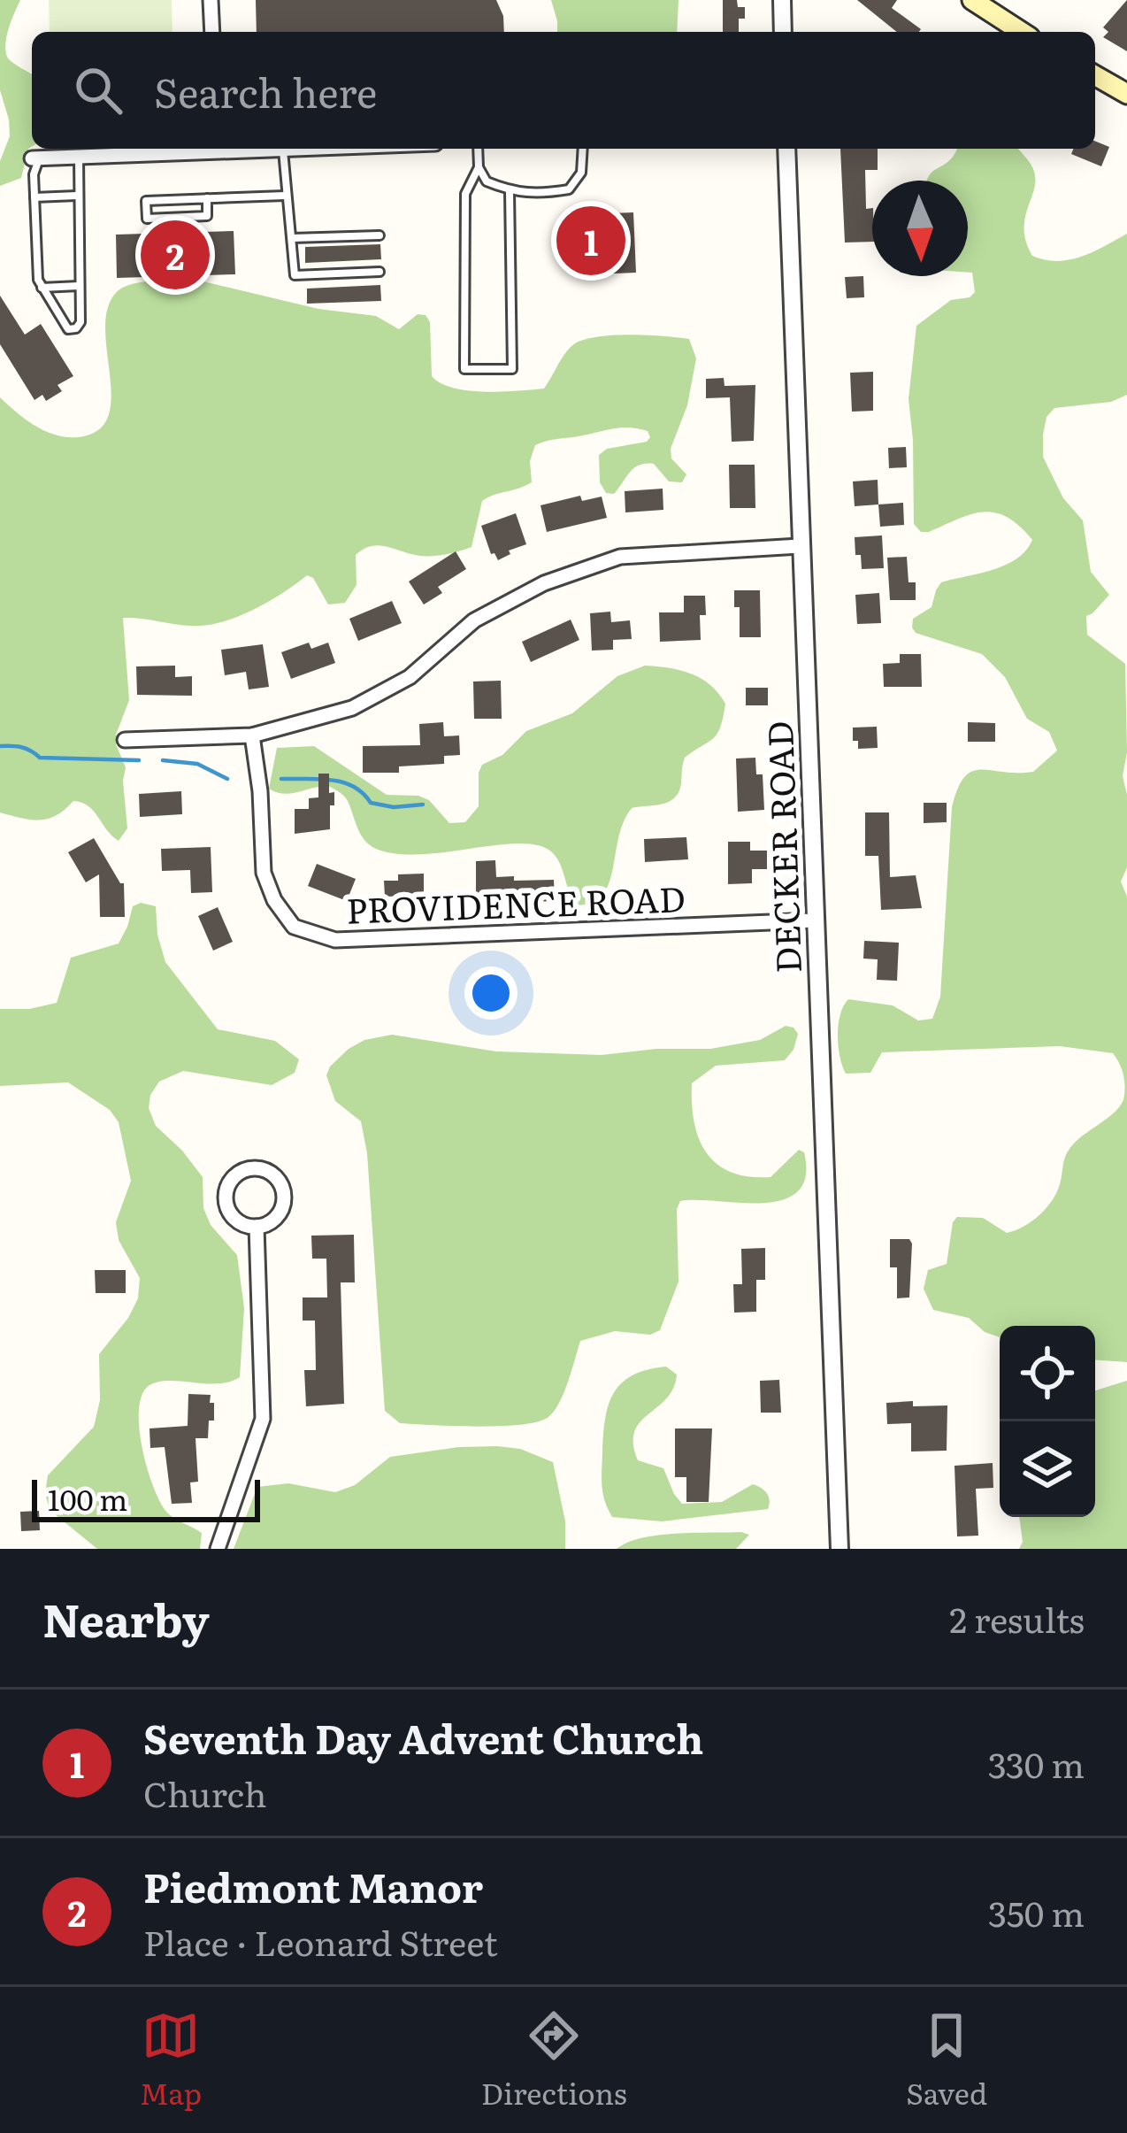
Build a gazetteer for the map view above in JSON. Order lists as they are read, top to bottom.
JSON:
{
  "streets": {
    "street": ["DECKER ROAD", "PROVIDENCE ROAD"]
  },
  "crossings": [
    ["DECKER ROAD", "PROVIDENCE ROAD"]
  ],
  "scale_bar": "100 m",
  "north": "bottom",
  "page": {
    "search": "Search here",
    "pins": ["1", "2"],
    "scale": "100 m",
    "heading": ["Nearby", "2 results"],
    "list": [
      {
        "mark": "1",
        "name": "Seventh Day Advent Church",
        "note": "Church",
        "value": "330 m"
      },
      {
        "mark": "2",
        "name": "Piedmont Manor",
        "note": "Place · Leonard Street",
        "value": "350 m"
      }
    ],
    "nav": ["Map", "Directions", "Saved"]
  }
}
